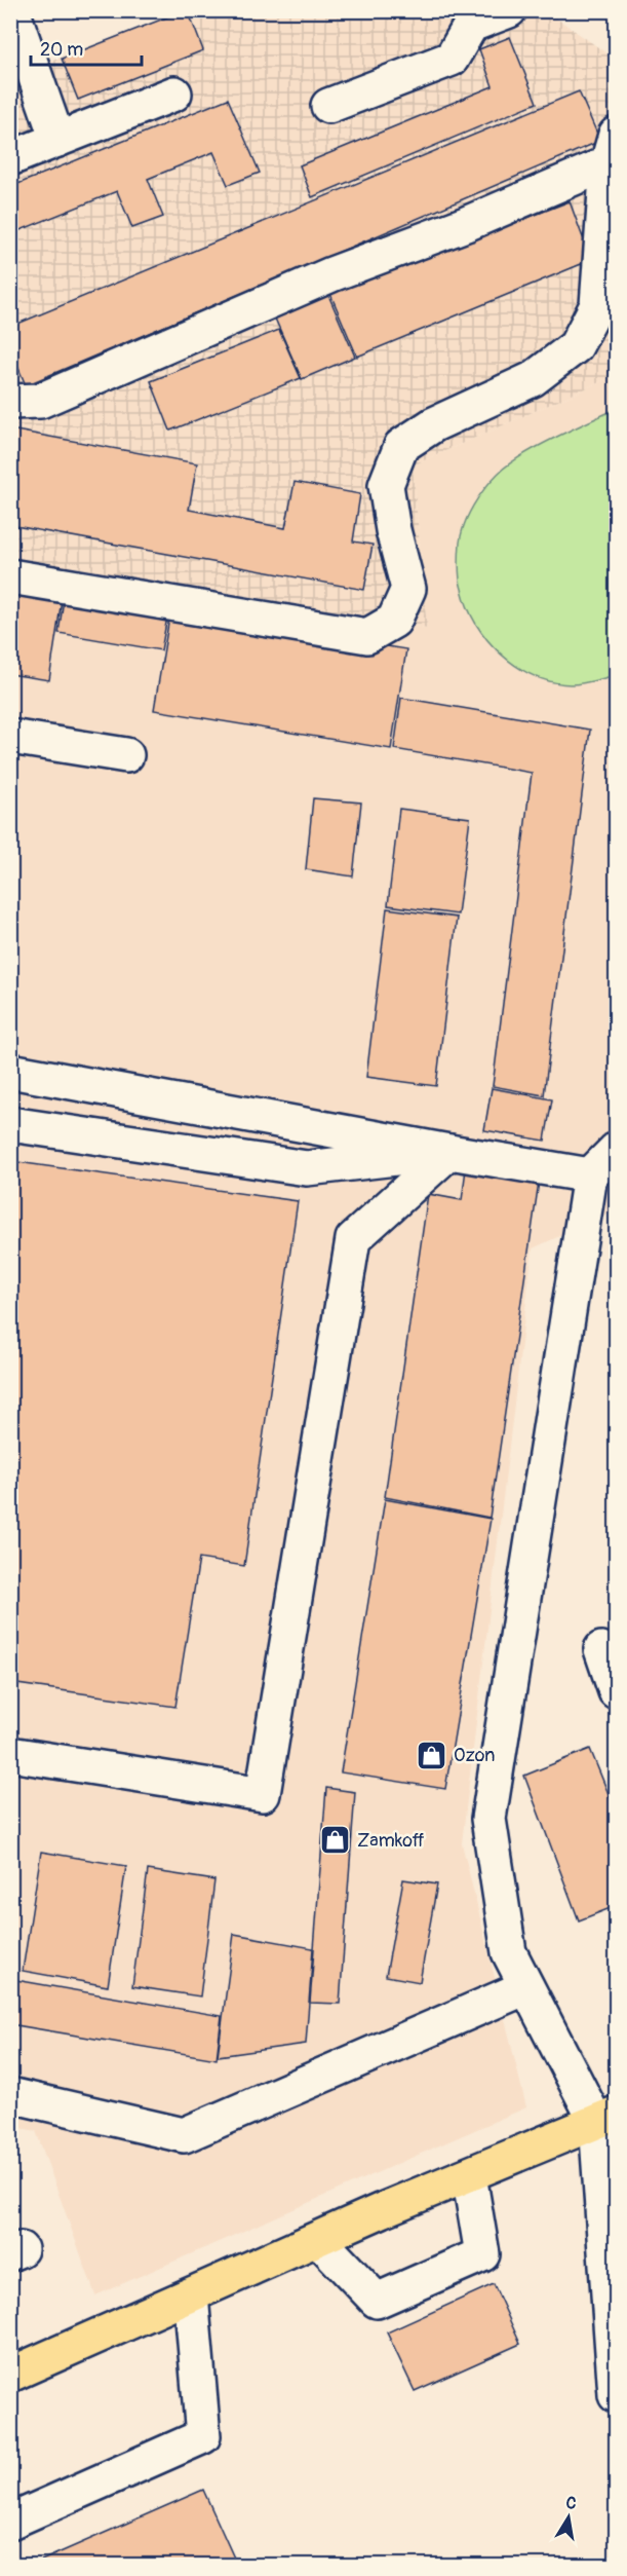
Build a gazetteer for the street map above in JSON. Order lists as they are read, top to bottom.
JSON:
{
  "places": {
    "shop": ["Ozon", "Zamkoff"]
  },
  "scale_bar": "20 m",
  "north": "top"
}
